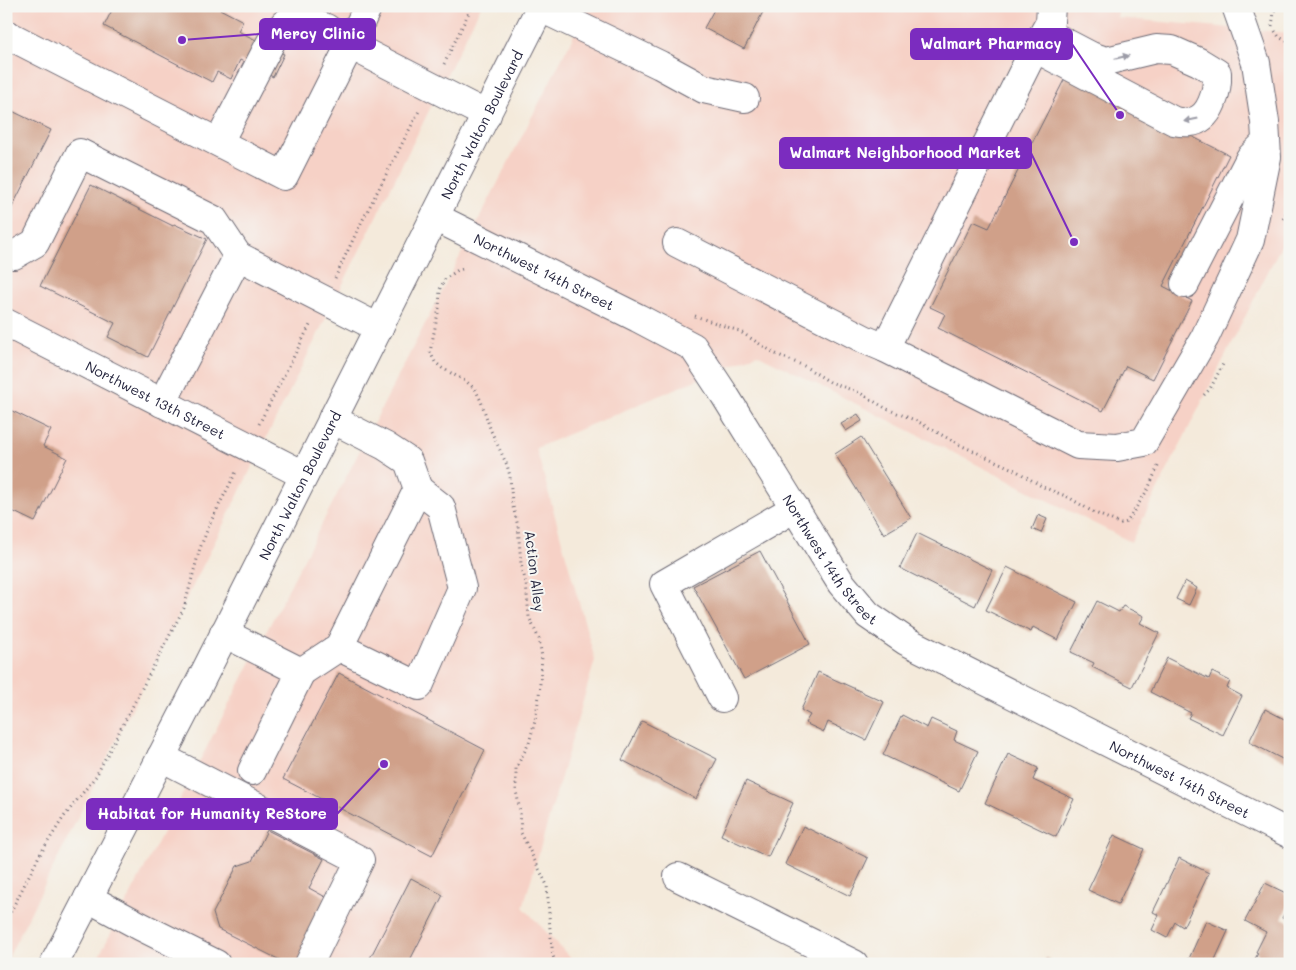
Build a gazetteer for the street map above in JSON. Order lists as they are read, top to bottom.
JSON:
{
  "streets": {
    "street": ["North Walton Boulevard", "Northwest 14th Street", "Northwest 13th Street"],
    "path": ["Action Alley"]
  },
  "crossings": [
    ["North Walton Boulevard", "Northwest 14th Street"],
    ["North Walton Boulevard", "Northwest 13th Street"]
  ],
  "places": [
    "Mercy Clinic",
    "Walmart Pharmacy",
    "Walmart Neighborhood Market",
    "Habitat for Humanity ReStore"
  ]
}
